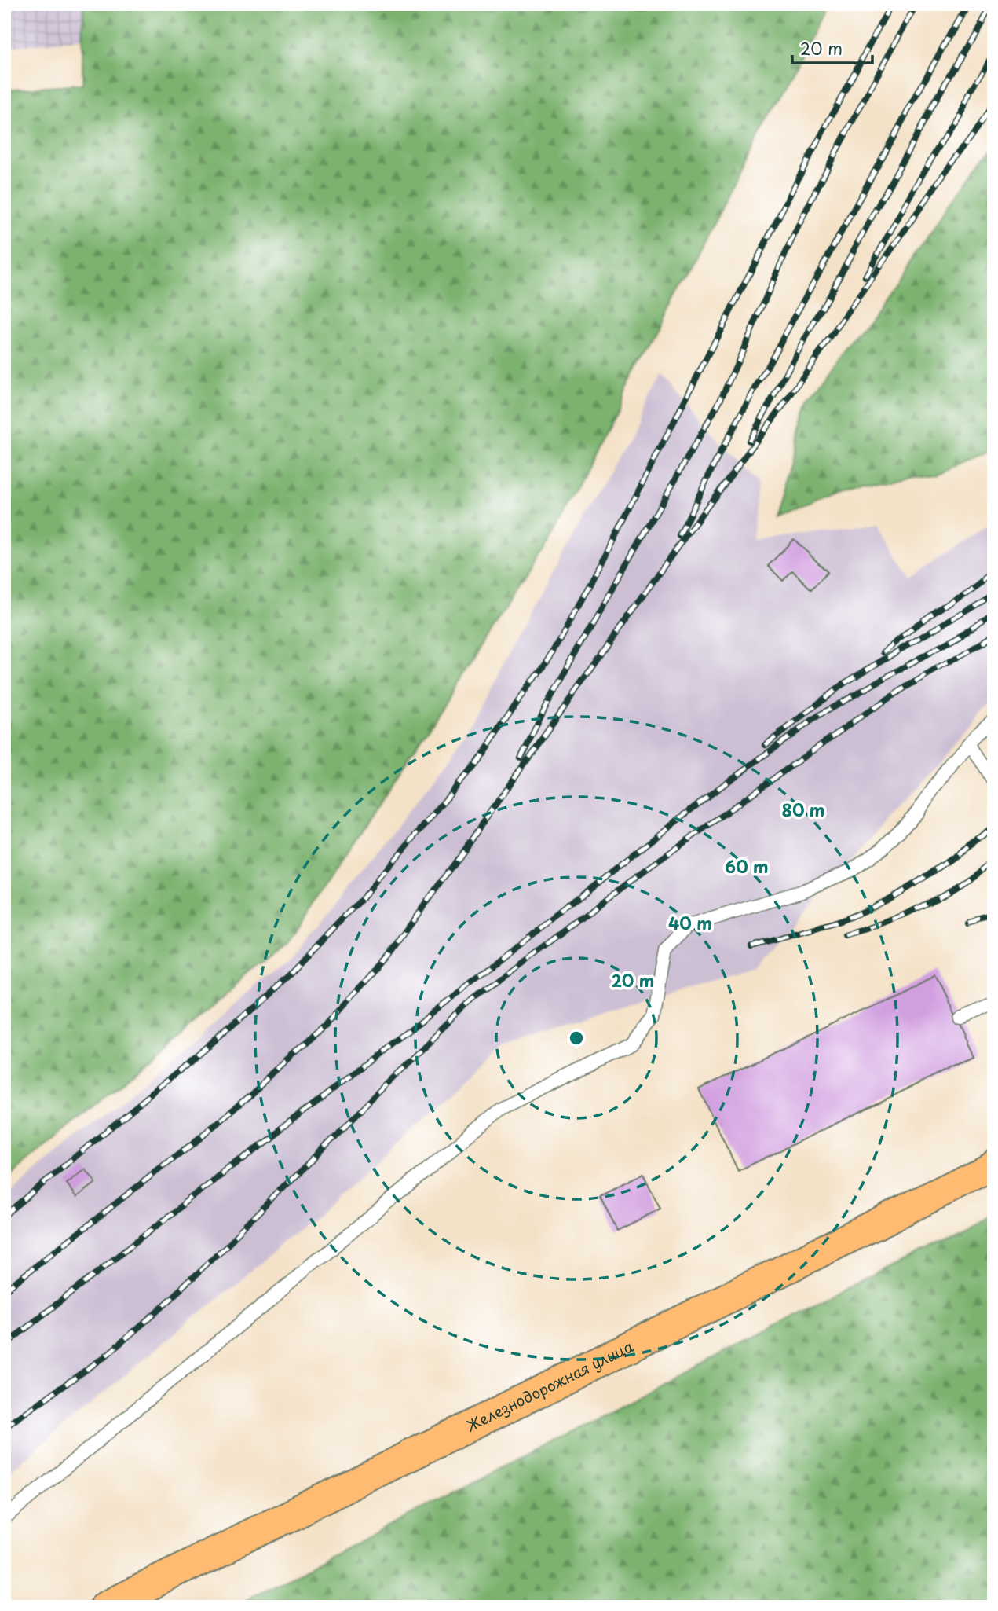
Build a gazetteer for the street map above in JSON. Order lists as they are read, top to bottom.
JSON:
{
  "streets": {
    "main road": ["Железнодорожная улица"]
  },
  "scale_bar": "20 m",
  "rings": [
    "80 m",
    "60 m",
    "40 m",
    "20 m"
  ]
}
